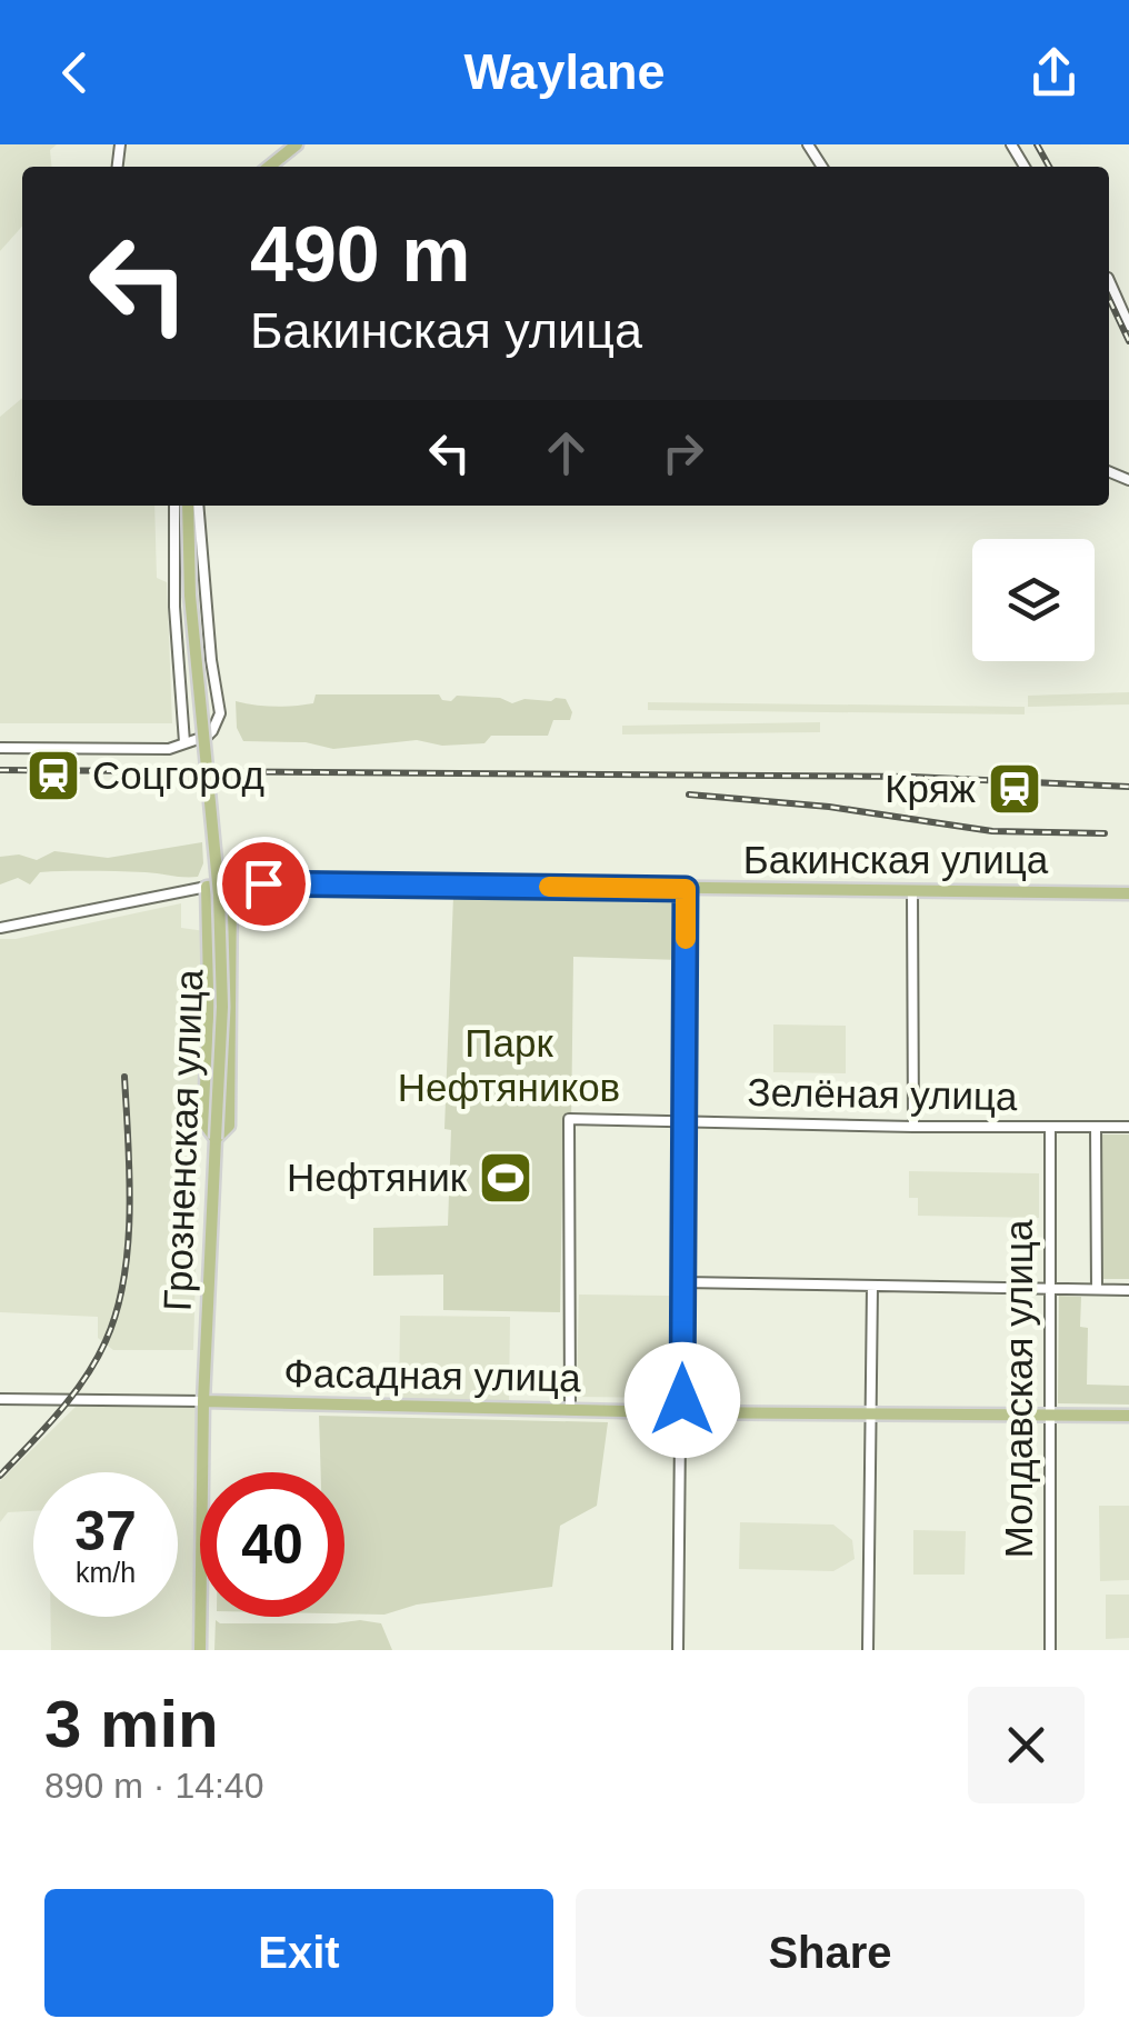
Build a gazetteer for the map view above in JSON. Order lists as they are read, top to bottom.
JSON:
{
  "streets": {
    "main road": ["Бакинская улица", "Грозненская улица", "Фасадная улица"],
    "street": ["Зелёная улица", "Молдавская улица"]
  },
  "crossings": [
    ["Зелёная улица", "Фасадная улица"],
    ["Зелёная улица", "Молдавская улица"],
    ["Грозненская улица", "Фасадная улица"],
    ["Фасадная улица", "Молдавская улица"]
  ],
  "parks": ["Парк Нефтяников"],
  "places": {
    "station": ["Соцгород", "Кряж"],
    "sports": ["Нефтяник"]
  },
  "page": {
    "header": "Waylane",
    "turn": ["490 m", "Бакинская улица"],
    "speed": "37 km/h",
    "limit": "40",
    "heading": ["3 min", "890 m · 14:40"],
    "buttons": ["Exit", "Share"]
  }
}
